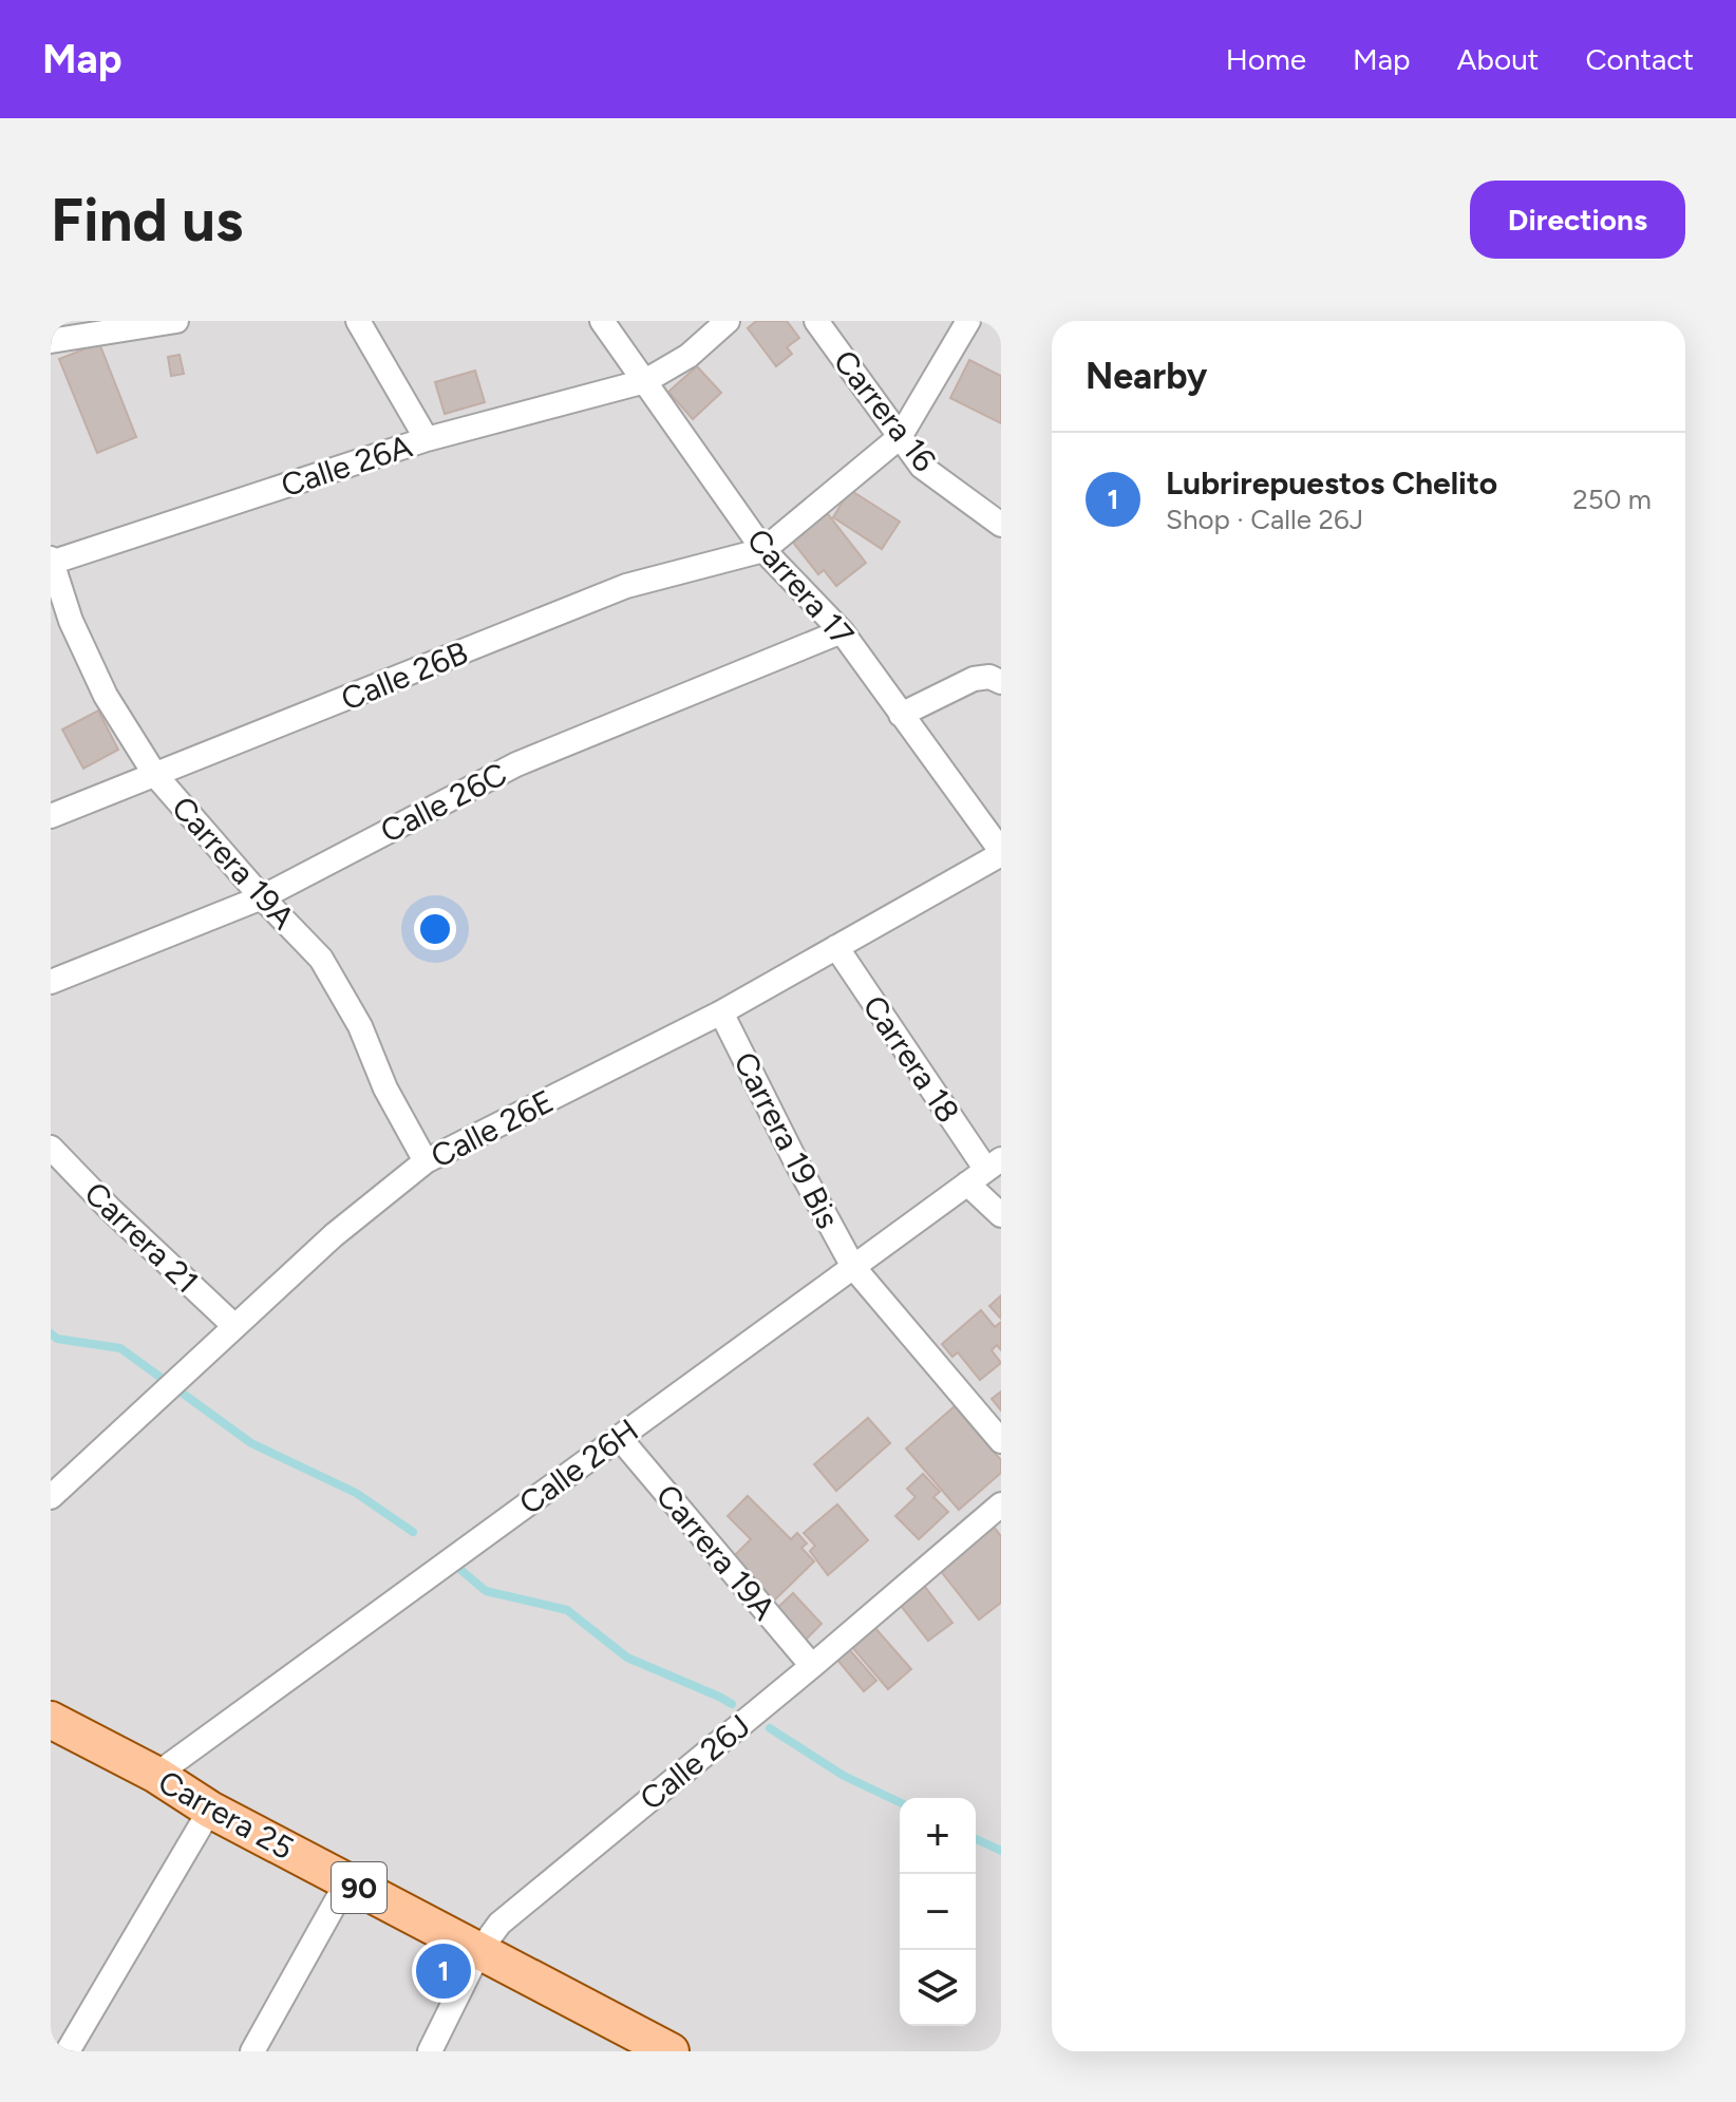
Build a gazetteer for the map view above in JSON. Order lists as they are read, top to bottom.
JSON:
{
  "streets": {
    "main road": ["Carrera 25", "90"],
    "street": [
      "Carrera 16",
      "Calle 26A",
      "Carrera 17",
      "Calle 26B",
      "Calle 26C",
      "Carrera 19A",
      "Carrera 18",
      "Calle 26E",
      "Carrera 19 Bis",
      "Carrera 21",
      "Calle 26H",
      "Calle 26J"
    ]
  },
  "crossings": [
    ["Calle 26A", "Carrera 17"],
    ["Calle 26A", "Carrera 19A"],
    ["Carrera 17", "Calle 26B"],
    ["Carrera 17", "Calle 26C"],
    ["Carrera 17", "Calle 26E"],
    ["Calle 26B", "Carrera 19A"],
    ["Calle 26C", "Carrera 19A"],
    ["Carrera 19A", "Calle 26E"],
    ["Carrera 19A", "Calle 26H"],
    ["Carrera 19A", "Calle 26J"],
    ["Carrera 18", "Calle 26E"],
    ["Carrera 18", "Calle 26H"],
    ["Calle 26E", "Carrera 19 Bis"],
    ["Calle 26E", "Carrera 21"],
    ["Carrera 19 Bis", "Calle 26H"],
    ["Calle 26H", "Carrera 25"],
    ["Calle 26J", "Carrera 25"]
  ],
  "page": {
    "header": "Map",
    "nav": [
      "Home",
      "Map",
      "About",
      "Contact"
    ],
    "buttons": "Directions",
    "title": "Find us",
    "heading": "Nearby",
    "list": [
      {
        "mark": "1",
        "name": "Lubrirepuestos Chelito",
        "note": "Shop · Calle 26J",
        "value": "250 m"
      }
    ],
    "map_buttons": ["+", "−"],
    "pins": "1"
  }
}
